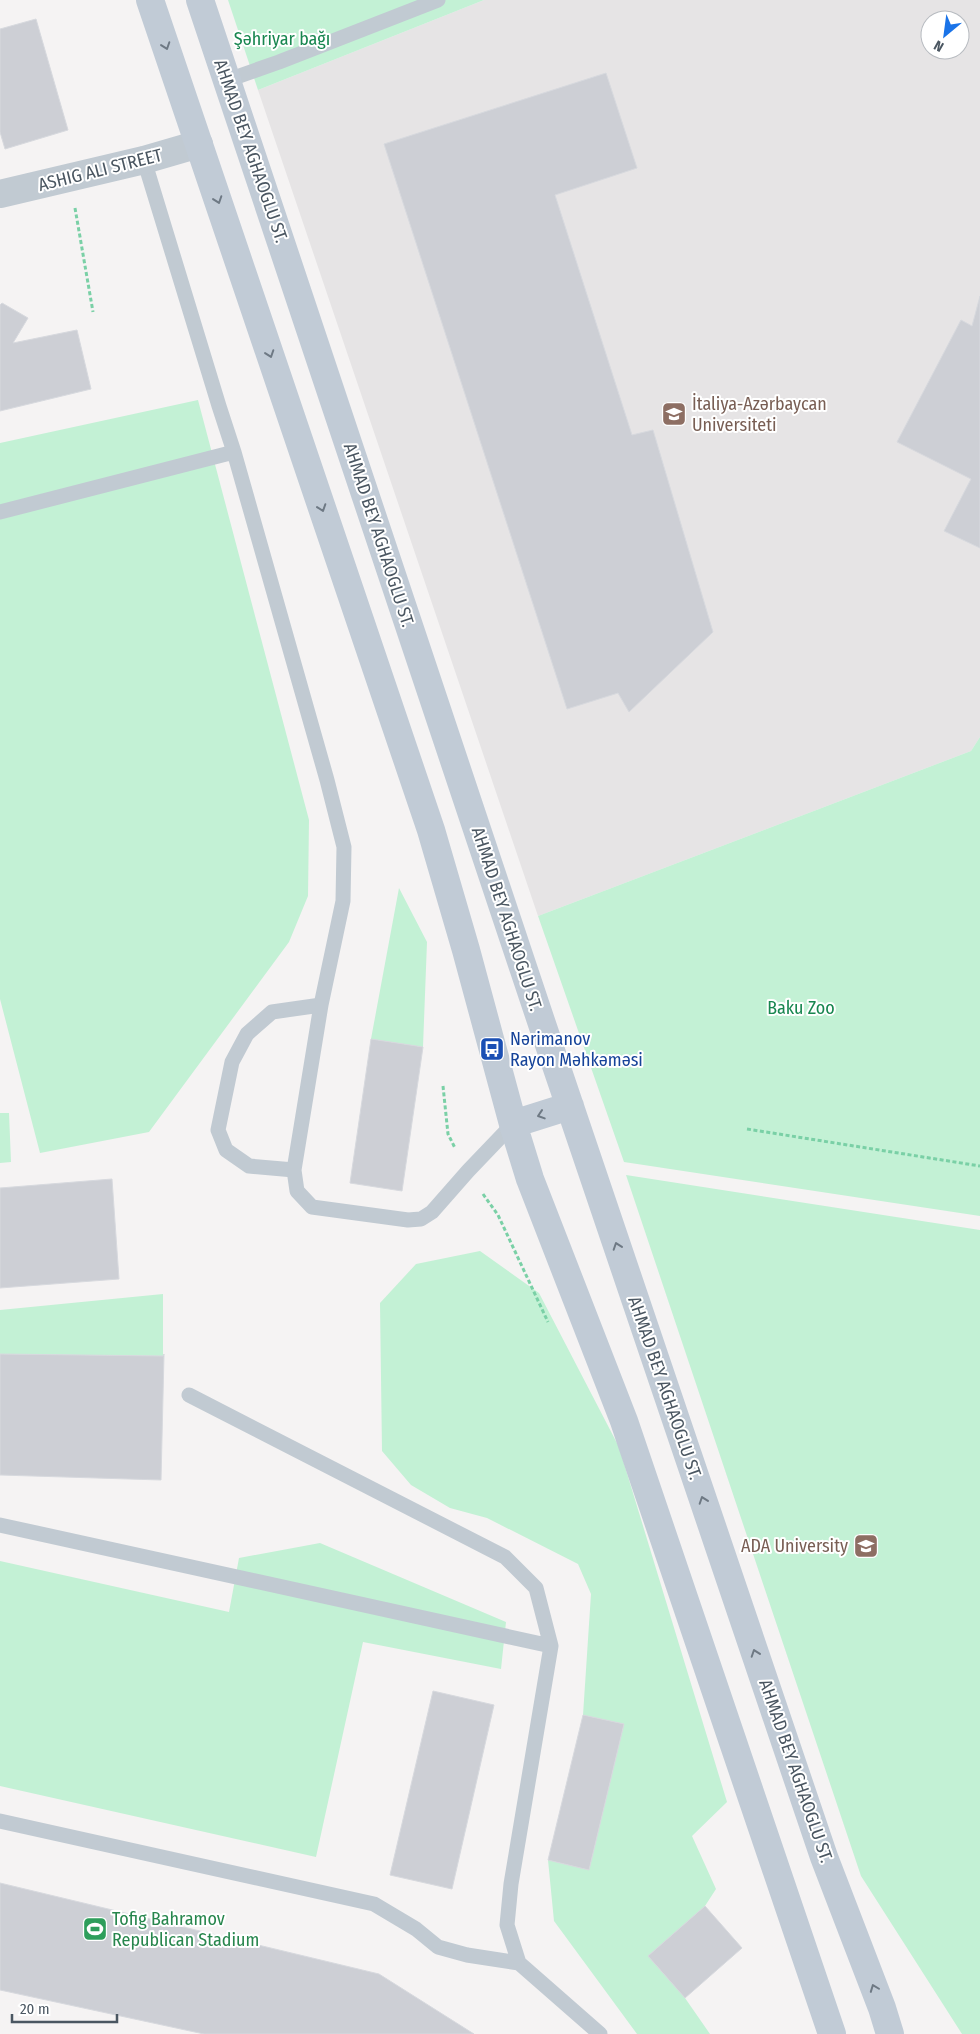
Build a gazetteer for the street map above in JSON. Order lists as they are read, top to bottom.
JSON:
{
  "streets": {
    "street": ["AHMAD BEY AGHAOGLU ST.", "ASHIG ALI STREET"]
  },
  "parks": ["Şəhriyar bağı", "Baku Zoo"],
  "places": {
    "school or university": ["İtaliya-Azərbaycan Universiteti", "ADA University"],
    "bus stop": ["Nərimanov Rayon Məhkəməsi"],
    "sports": ["Tofig Bahramov Republican Stadium"]
  },
  "scale_bar": "20 m",
  "north": "bottom left"
}
